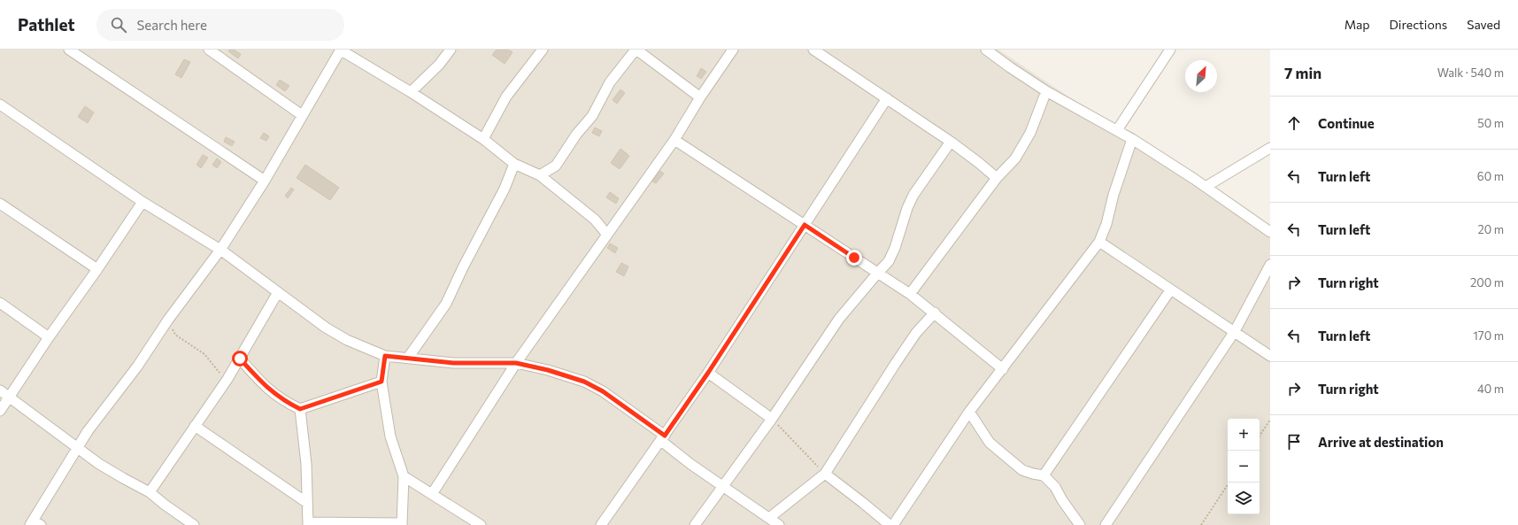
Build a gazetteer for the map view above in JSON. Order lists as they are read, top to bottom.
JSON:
{
  "north": "top right",
  "page": {
    "header": "Pathlet",
    "search": "Search here",
    "nav": ["Map", "Directions", "Saved"],
    "heading": ["7 min", "Walk · 540 m"],
    "list": [
      ["Continue", "50 m"],
      ["Turn left", "60 m"],
      ["Turn left", "20 m"],
      ["Turn right", "200 m"],
      ["Turn left", "170 m"],
      ["Turn right", "40 m"],
      "Arrive at destination"
    ],
    "map_buttons": ["+", "−"]
  }
}
